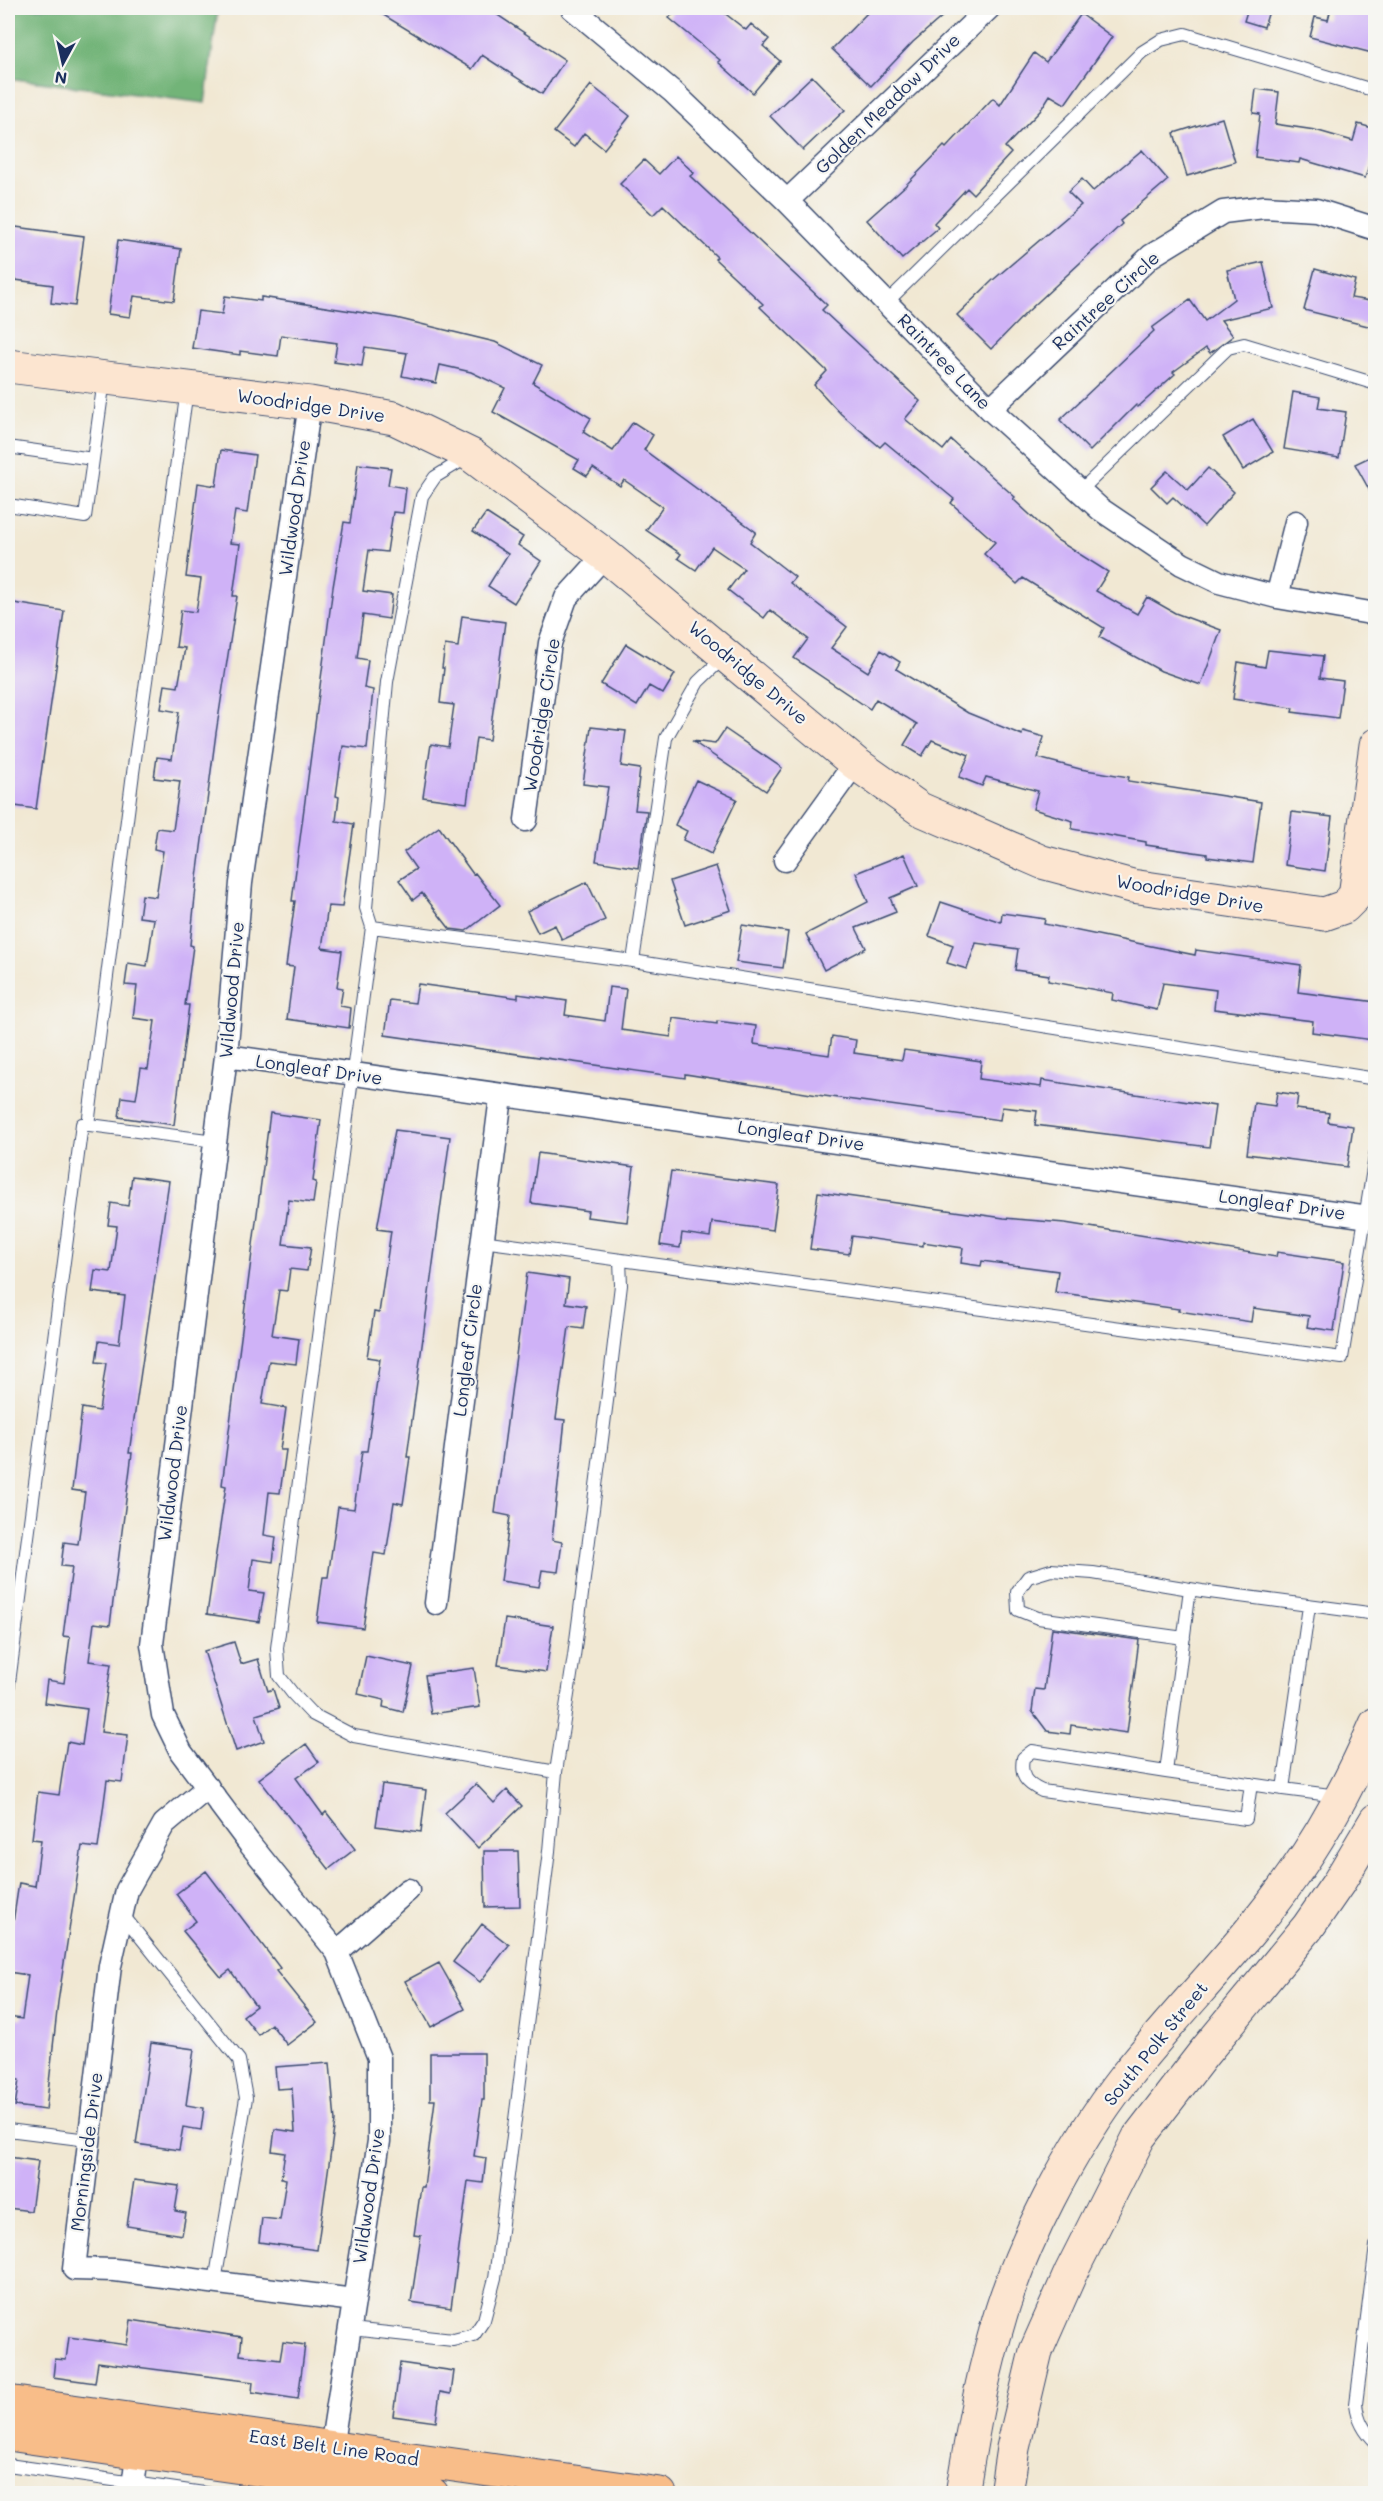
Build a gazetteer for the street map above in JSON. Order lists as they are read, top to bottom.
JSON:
{
  "streets": {
    "main road": ["East Belt Line Road"],
    "street": [
      "Golden Meadow Drive",
      "Raintree Circle",
      "Raintree Lane",
      "Woodridge Drive",
      "Wildwood Drive",
      "Woodridge Circle",
      "Longleaf Drive",
      "Longleaf Circle",
      "South Polk Street",
      "Morningside Drive"
    ]
  },
  "crossings": [
    ["Golden Meadow Drive", "Raintree Lane"],
    ["Raintree Circle", "Raintree Lane"],
    ["Woodridge Drive", "Wildwood Drive"],
    ["Woodridge Drive", "Woodridge Circle"],
    ["Wildwood Drive", "Longleaf Drive"],
    ["Wildwood Drive", "Morningside Drive"],
    ["Wildwood Drive", "East Belt Line Road"],
    ["Longleaf Drive", "Longleaf Circle"]
  ],
  "north": "bottom"
}
